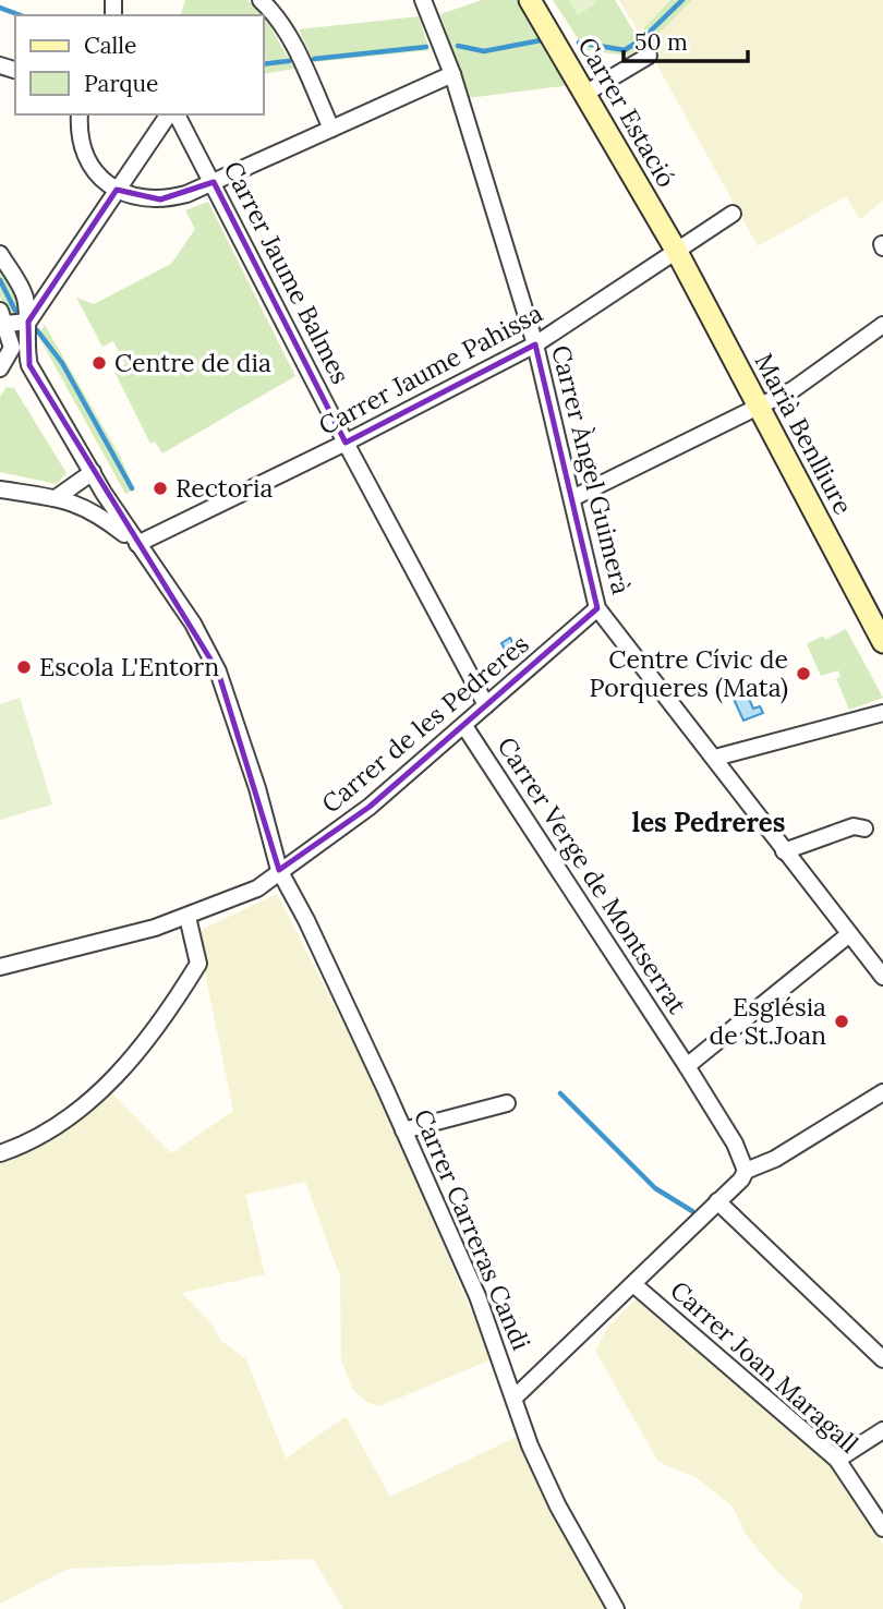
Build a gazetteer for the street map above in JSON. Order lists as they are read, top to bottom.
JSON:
{
  "streets": {
    "street": [
      "Carrer Estació",
      "Carrer Jaume Balmes",
      "Carrer Jaume Pahissa",
      "Marià Benlliure",
      "Carrer Àngel Guimerà",
      "Carrer de les Pedreres",
      "Carrer Verge de Montserrat",
      "Carrer Carreras Candi",
      "Carrer Joan Maragall"
    ]
  },
  "crossings": [
    ["Carrer Estació", "Carrer Jaume Pahissa"],
    ["Carrer Estació", "Marià Benlliure"],
    ["Carrer Jaume Balmes", "Carrer Jaume Pahissa"],
    ["Carrer Jaume Balmes", "Carrer de les Pedreres"],
    ["Carrer Jaume Pahissa", "Marià Benlliure"],
    ["Carrer Jaume Pahissa", "Carrer Àngel Guimerà"],
    ["Carrer Jaume Pahissa", "Carrer Carreras Candi"],
    ["Carrer Àngel Guimerà", "Carrer de les Pedreres"],
    ["Carrer de les Pedreres", "Carrer Verge de Montserrat"],
    ["Carrer de les Pedreres", "Carrer Carreras Candi"]
  ],
  "districts": ["les Pedreres"],
  "places": [
    "Centre de dia",
    "Rectoria",
    "Escola L'Entorn",
    "Centre Cívic de Porqueres (Mata)",
    "Església de St.Joan"
  ],
  "legend": ["Calle", "Parque"],
  "scale_bar": "50 m"
}
